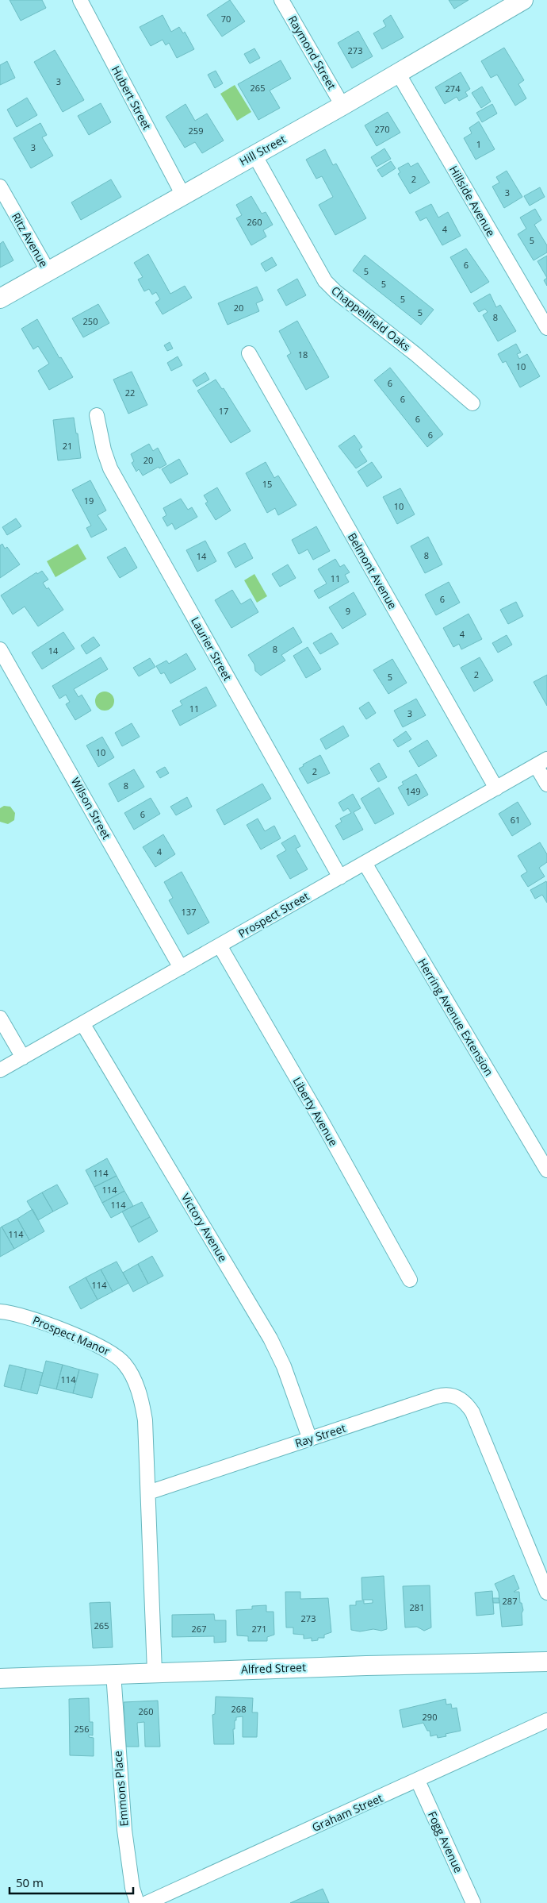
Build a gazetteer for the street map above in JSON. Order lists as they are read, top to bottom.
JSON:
{
  "streets": {
    "street": [
      "Raymond Street",
      "Hubert Street",
      "Hill Street",
      "Hillside Avenue",
      "Ritz Avenue",
      "Chappellfield Oaks",
      "Belmont Avenue",
      "Laurier Street",
      "Wilson Street",
      "Prospect Street",
      "Herring Avenue Extension",
      "Liberty Avenue",
      "Victory Avenue",
      "Prospect Manor",
      "Ray Street",
      "Alfred Street",
      "Emmons Place",
      "Graham Street",
      "Fogg Avenue"
    ]
  },
  "crossings": [
    ["Raymond Street", "Hill Street"],
    ["Hubert Street", "Hill Street"],
    ["Hill Street", "Hillside Avenue"],
    ["Hill Street", "Ritz Avenue"],
    ["Hill Street", "Chappellfield Oaks"],
    ["Belmont Avenue", "Prospect Street"],
    ["Laurier Street", "Prospect Street"],
    ["Wilson Street", "Prospect Street"],
    ["Prospect Street", "Herring Avenue Extension"],
    ["Prospect Street", "Liberty Avenue"],
    ["Prospect Street", "Victory Avenue"],
    ["Victory Avenue", "Ray Street"],
    ["Prospect Manor", "Ray Street"],
    ["Alfred Street", "Emmons Place"],
    ["Graham Street", "Fogg Avenue"]
  ],
  "house_numbers": [
    "70",
    "273",
    "3",
    "265",
    "274",
    "270",
    "259",
    "1",
    "3",
    "2",
    "3",
    "260",
    "4",
    "5",
    "6",
    "5",
    "5",
    "5",
    "20",
    "5",
    "8",
    "250",
    "18",
    "10",
    "6",
    "22",
    "6",
    "17",
    "6",
    "6",
    "21",
    "20",
    "15",
    "19",
    "10",
    "8",
    "14",
    "11",
    "6",
    "9",
    "4",
    "8",
    "14",
    "2",
    "5",
    "11",
    "3",
    "10",
    "2",
    "8",
    "149",
    "6",
    "61",
    "4",
    "137",
    "114",
    "114",
    "114",
    "114",
    "114",
    "114",
    "287",
    "281",
    "273",
    "265",
    "267",
    "271",
    "268",
    "260",
    "290",
    "256"
  ],
  "scale_bar": "50 m"
}
